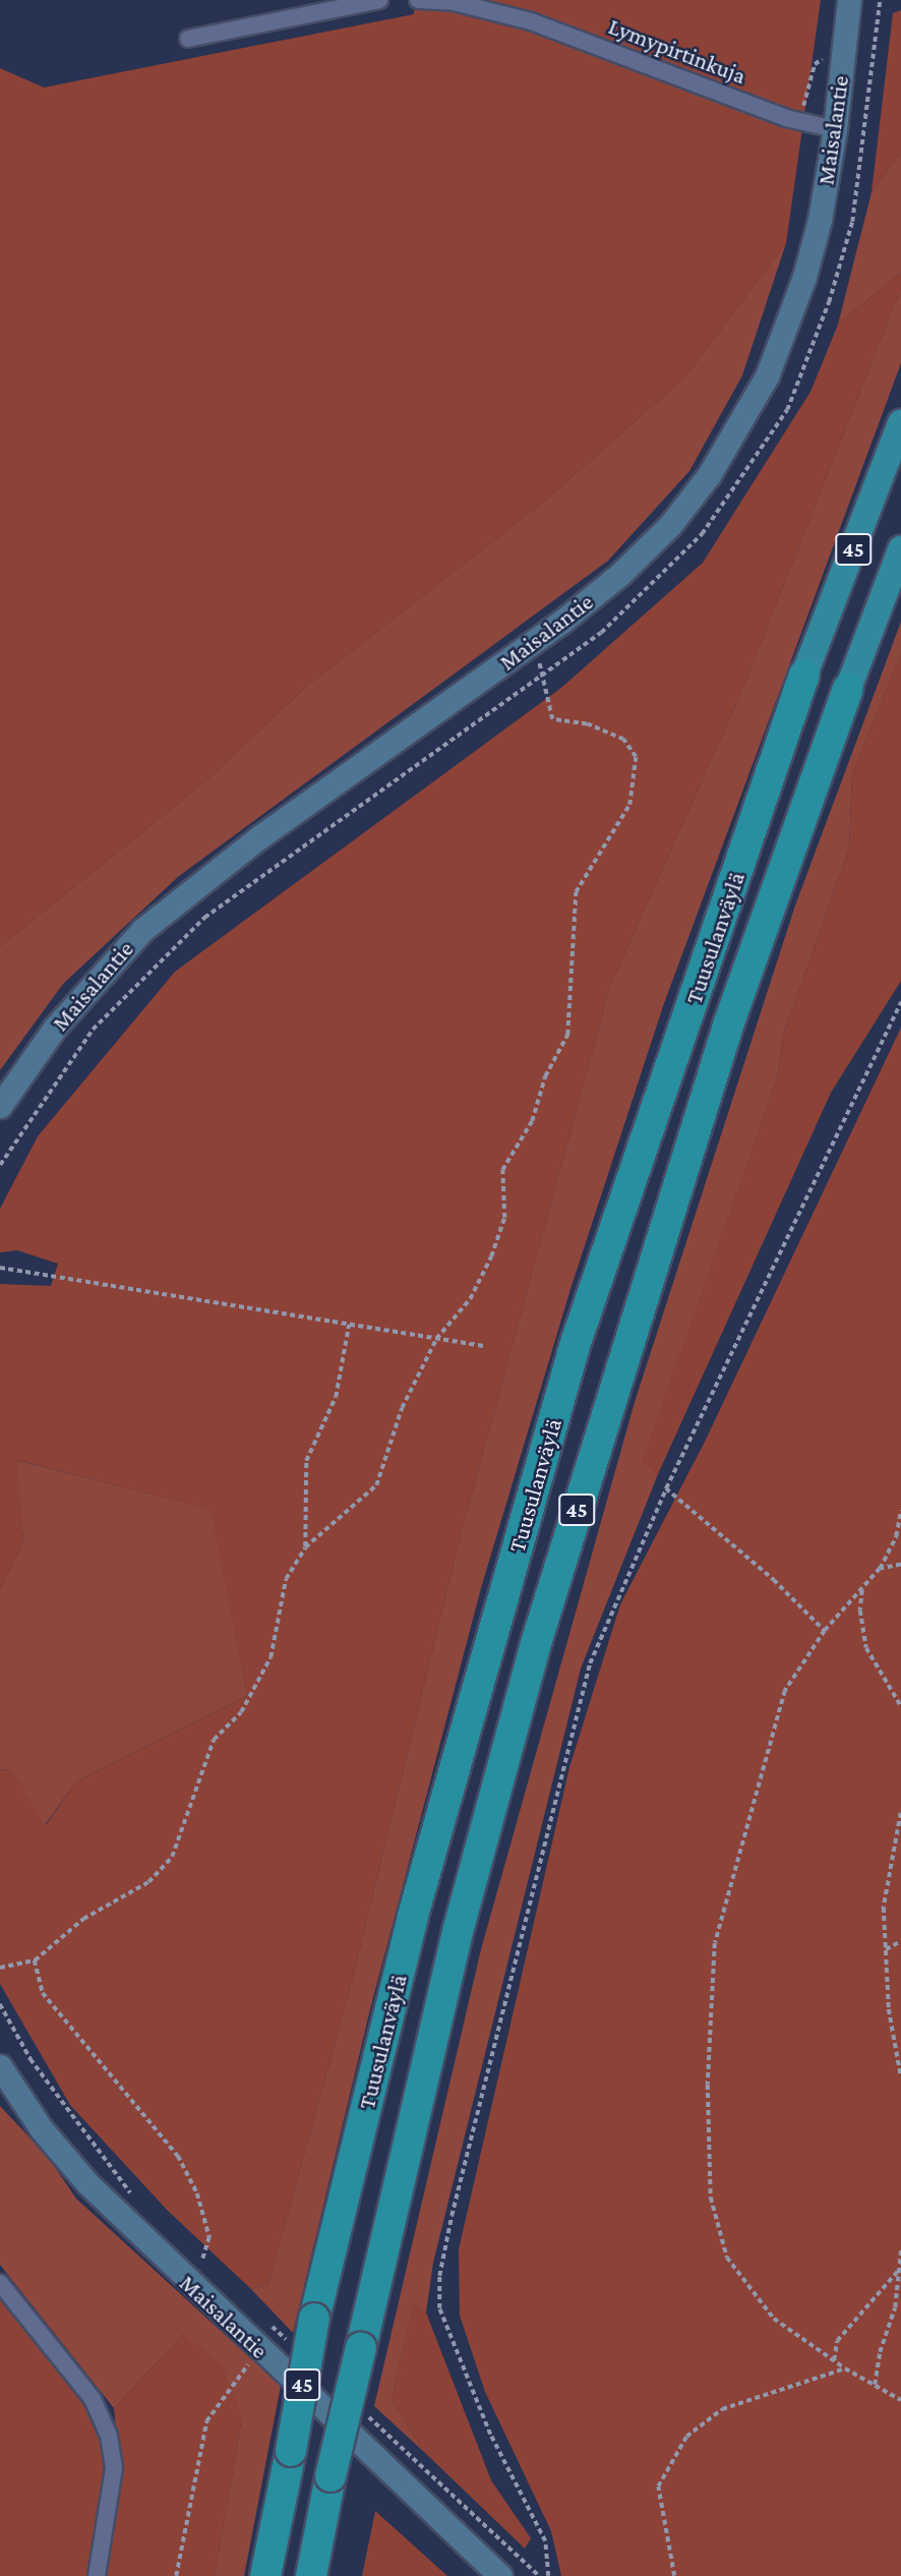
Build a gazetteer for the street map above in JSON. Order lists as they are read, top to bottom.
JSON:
{
  "streets": {
    "highway": ["45", "Tuusulanväylä"],
    "main road": ["Maisalantie"],
    "street": ["Lymypirtinkuja"]
  },
  "crossings": [
    ["Lymypirtinkuja", "Maisalantie"]
  ]
}
